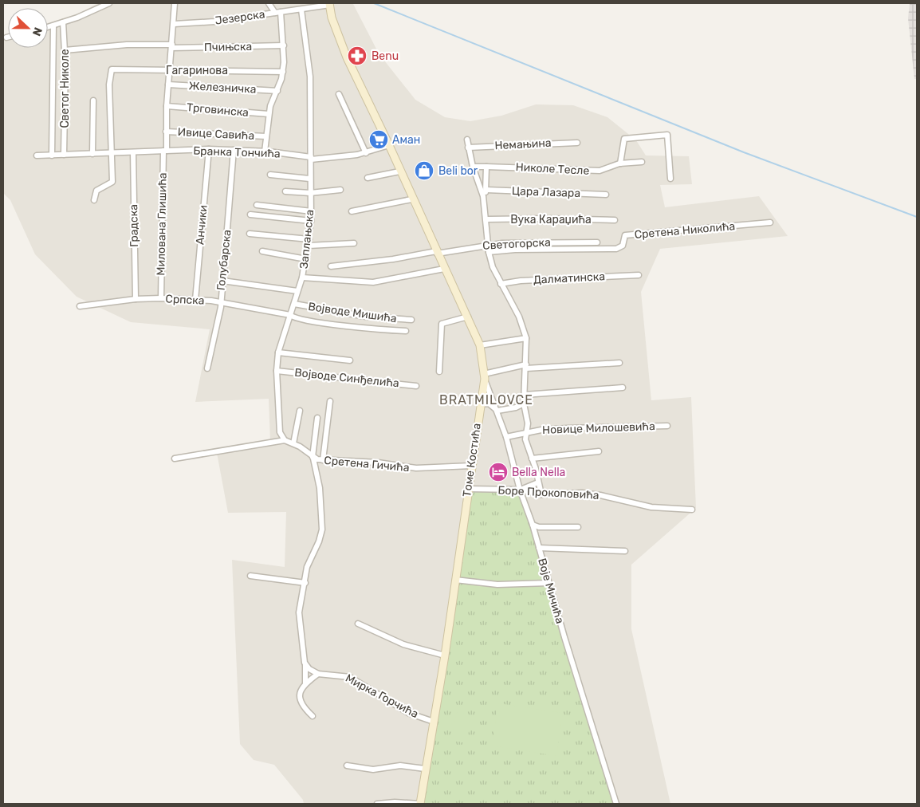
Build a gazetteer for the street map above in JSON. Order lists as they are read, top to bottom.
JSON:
{
  "streets": {
    "street": [
      "Језерска",
      "Пчињска",
      "Гагаринова",
      "Железничка",
      "Светог Николе",
      "Трговинска",
      "Ивице Савића",
      "Немањина",
      "Бранка Тончића",
      "Николе Тесле",
      "Цара Лазара",
      "Вука Караџића",
      "Милована Глишића",
      "Анчики",
      "Градска",
      "Сретена Николића",
      "Заплањска",
      "Светогорска",
      "Голубарска",
      "Далматинска",
      "Српска",
      "Војводе Мишића",
      "Војводе Синђелића",
      "Новице Милошевића",
      "Томе Костића",
      "Сретена Гичића",
      "Боре Прокоповића",
      "Воје Мичића",
      "Мирка Горчића"
    ]
  },
  "crossings": [
    ["Језерска", "Милована Глишића"],
    ["Језерска", "Заплањска"],
    ["Језерска", "Томе Костића"],
    ["Пчињска", "Светог Николе"],
    ["Пчињска", "Милована Глишића"],
    ["Гагаринова", "Бранка Тончића"],
    ["Гагаринова", "Милована Глишића"],
    ["Железничка", "Милована Глишића"],
    ["Светог Николе", "Бранка Тончића"],
    ["Трговинска", "Милована Глишића"],
    ["Ивице Савића", "Милована Глишића"],
    ["Бранка Тончића", "Милована Глишића"],
    ["Бранка Тончића", "Анчики"],
    ["Бранка Тончића", "Градска"],
    ["Бранка Тончића", "Заплањска"],
    ["Бранка Тончића", "Голубарска"],
    ["Бранка Тончића", "Томе Костића"],
    ["Милована Глишића", "Српска"],
    ["Анчики", "Српска"],
    ["Градска", "Српска"],
    ["Заплањска", "Српска"],
    ["Заплањска", "Војводе Мишића"],
    ["Заплањска", "Војводе Синђелића"],
    ["Заплањска", "Сретена Гичића"],
    ["Светогорска", "Томе Костића"],
    ["Голубарска", "Српска"],
    ["Новице Милошевића", "Воје Мичића"],
    ["Томе Костића", "Сретена Гичића"],
    ["Томе Костића", "Боре Прокоповића"],
    ["Томе Костића", "Воје Мичића"],
    ["Томе Костића", "Мирка Горчића"],
    ["Боре Прокоповића", "Воје Мичића"]
  ],
  "districts": ["BRATMILOVCE"],
  "places": {
    "pharmacy": ["Benu"],
    "supermarket": ["Аман"],
    "shop": ["Beli bor"],
    "hotel": ["Bella Nella"]
  },
  "north": "right"
}
